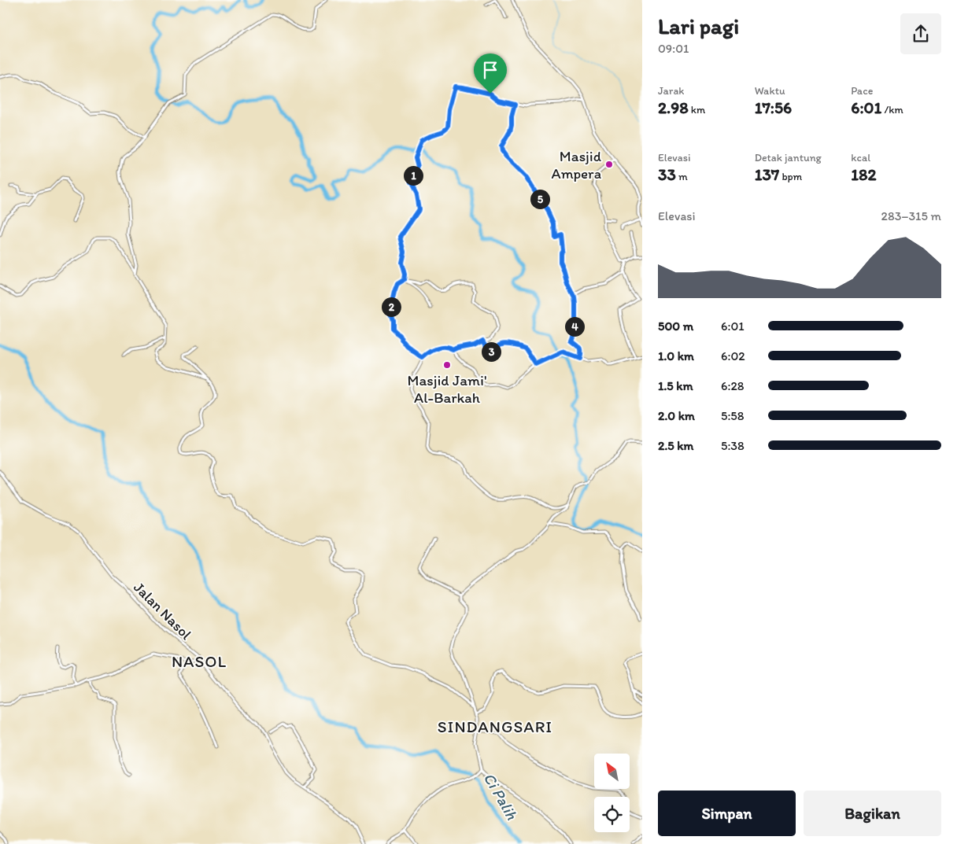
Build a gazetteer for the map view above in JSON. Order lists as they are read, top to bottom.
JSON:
{
  "streets": {
    "street": ["Jalan Nasol"]
  },
  "districts": ["NASOL", "SINDANGSARI"],
  "water": ["Ci Palih"],
  "places": ["Masjid Ampera", "Masjid Jami' Al-Barkah"],
  "north": "top left",
  "page": {
    "heading": ["Lari pagi", "09:01"],
    "stats": [
      ["Jarak", "2.98 km"],
      ["Waktu", "17:56"],
      ["Pace", "6:01 /km"],
      ["Elevasi", "33 m"],
      ["Detak jantung", "137 bpm"],
      ["kcal", "182"]
    ],
    "pins": [
      "1",
      "5",
      "2",
      "4",
      "3"
    ],
    "chart": ["Elevasi", "283–315 m"],
    "list": [
      {
        "name": "500 m",
        "note": "6:01"
      },
      {
        "name": "1.0 km",
        "note": "6:02"
      },
      {
        "name": "1.5 km",
        "note": "6:28"
      },
      {
        "name": "2.0 km",
        "note": "5:58"
      },
      {
        "name": "2.5 km",
        "note": "5:38"
      }
    ],
    "buttons": ["Simpan", "Bagikan"]
  }
}
